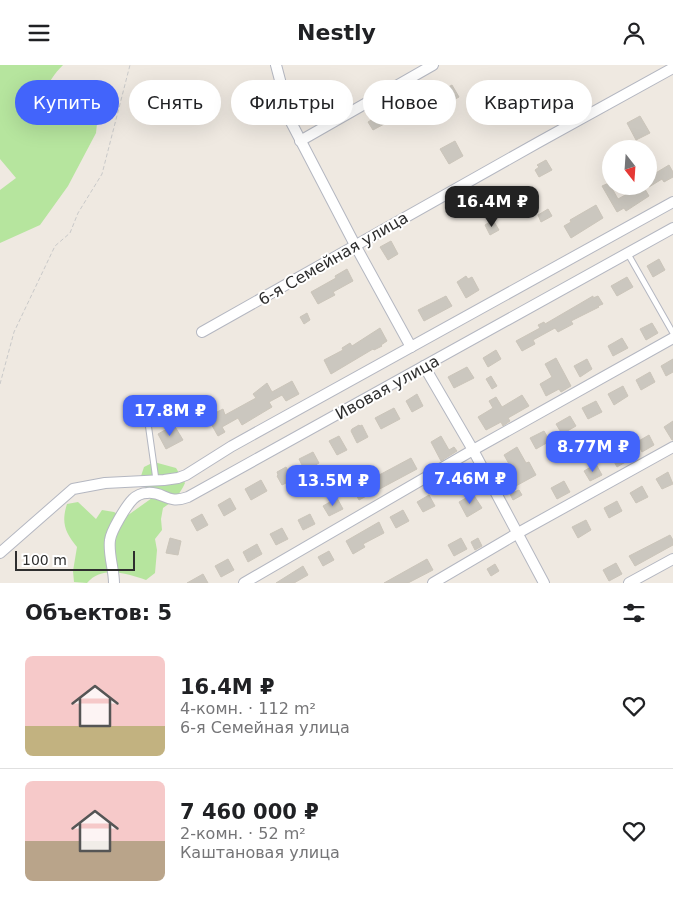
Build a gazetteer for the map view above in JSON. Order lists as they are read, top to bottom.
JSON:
{
  "streets": {
    "street": ["6-я Семейная улица", "Ивовая улица"]
  },
  "scale_bar": "100 m",
  "north": "bottom",
  "page": {
    "header": "Nestly",
    "chip": [
      "Купить",
      "Снять",
      "Фильтры",
      "Новое",
      "Квартира"
    ],
    "price": [
      "16.4M ₽",
      "17.8M ₽",
      "8.77M ₽",
      "7.46M ₽",
      "13.5M ₽"
    ],
    "scale": "100 m",
    "heading": "Объектов: 5",
    "list": [
      {
        "name": "16.4M ₽",
        "note": "4-комн. · 112 m² · 6-я Семейная улица"
      },
      {
        "name": "7 460 000 ₽",
        "note": "2-комн. · 52 m² · Каштановая улица"
      }
    ]
  }
}
